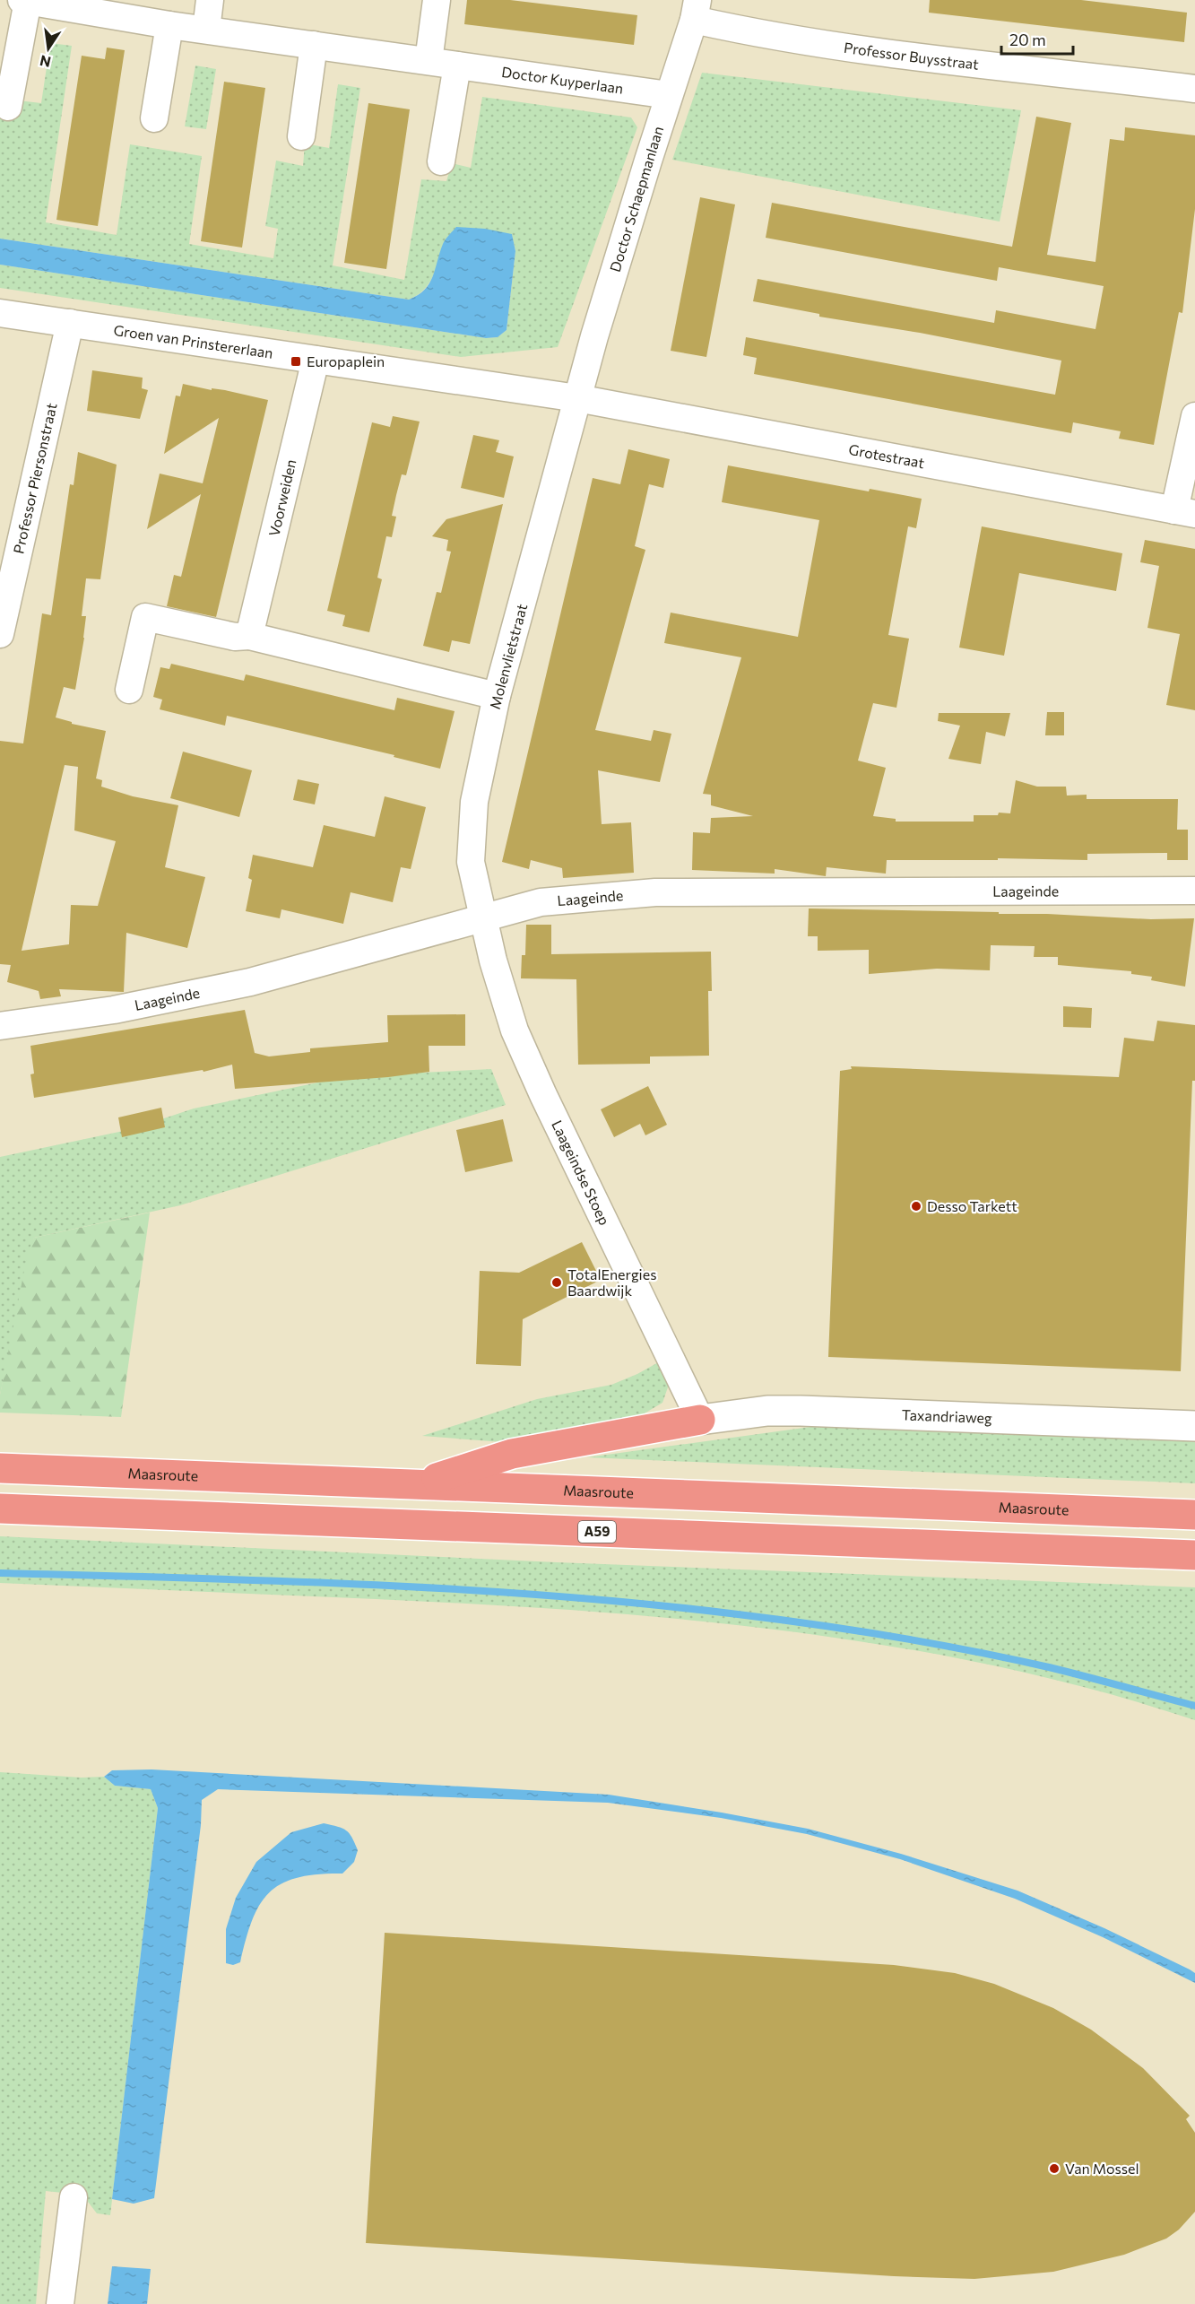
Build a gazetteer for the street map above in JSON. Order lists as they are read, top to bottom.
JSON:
{
  "streets": {
    "highway": ["Maasroute", "A59"],
    "main road": ["Taxandriaweg"],
    "street": [
      "Professor Buysstraat",
      "Doctor Kuyperlaan",
      "Doctor Schaepmanlaan",
      "Groen van Prinstererlaan",
      "Grotestraat",
      "Professor Piersonstraat",
      "Voorweiden",
      "Molenvlietstraat",
      "Laageinde",
      "Laageindse Stoep"
    ]
  },
  "crossings": [
    ["Professor Buysstraat", "Doctor Schaepmanlaan"],
    ["Doctor Kuyperlaan", "Doctor Schaepmanlaan"],
    ["Doctor Schaepmanlaan", "Groen van Prinstererlaan"],
    ["Doctor Schaepmanlaan", "Grotestraat"],
    ["Doctor Schaepmanlaan", "Molenvlietstraat"],
    ["Groen van Prinstererlaan", "Grotestraat"],
    ["Groen van Prinstererlaan", "Professor Piersonstraat"],
    ["Groen van Prinstererlaan", "Voorweiden"],
    ["Groen van Prinstererlaan", "Molenvlietstraat"],
    ["Grotestraat", "Molenvlietstraat"],
    ["Molenvlietstraat", "Laageinde"],
    ["Molenvlietstraat", "Laageindse Stoep"],
    ["Laageinde", "Laageindse Stoep"],
    ["Laageindse Stoep", "Taxandriaweg"]
  ],
  "places": {
    "transit": ["Europaplein"],
    "other": ["Desso Tarkett", "TotalEnergies Baardwijk", "Van Mossel"]
  },
  "scale_bar": "20 m",
  "north": "bottom"
}
